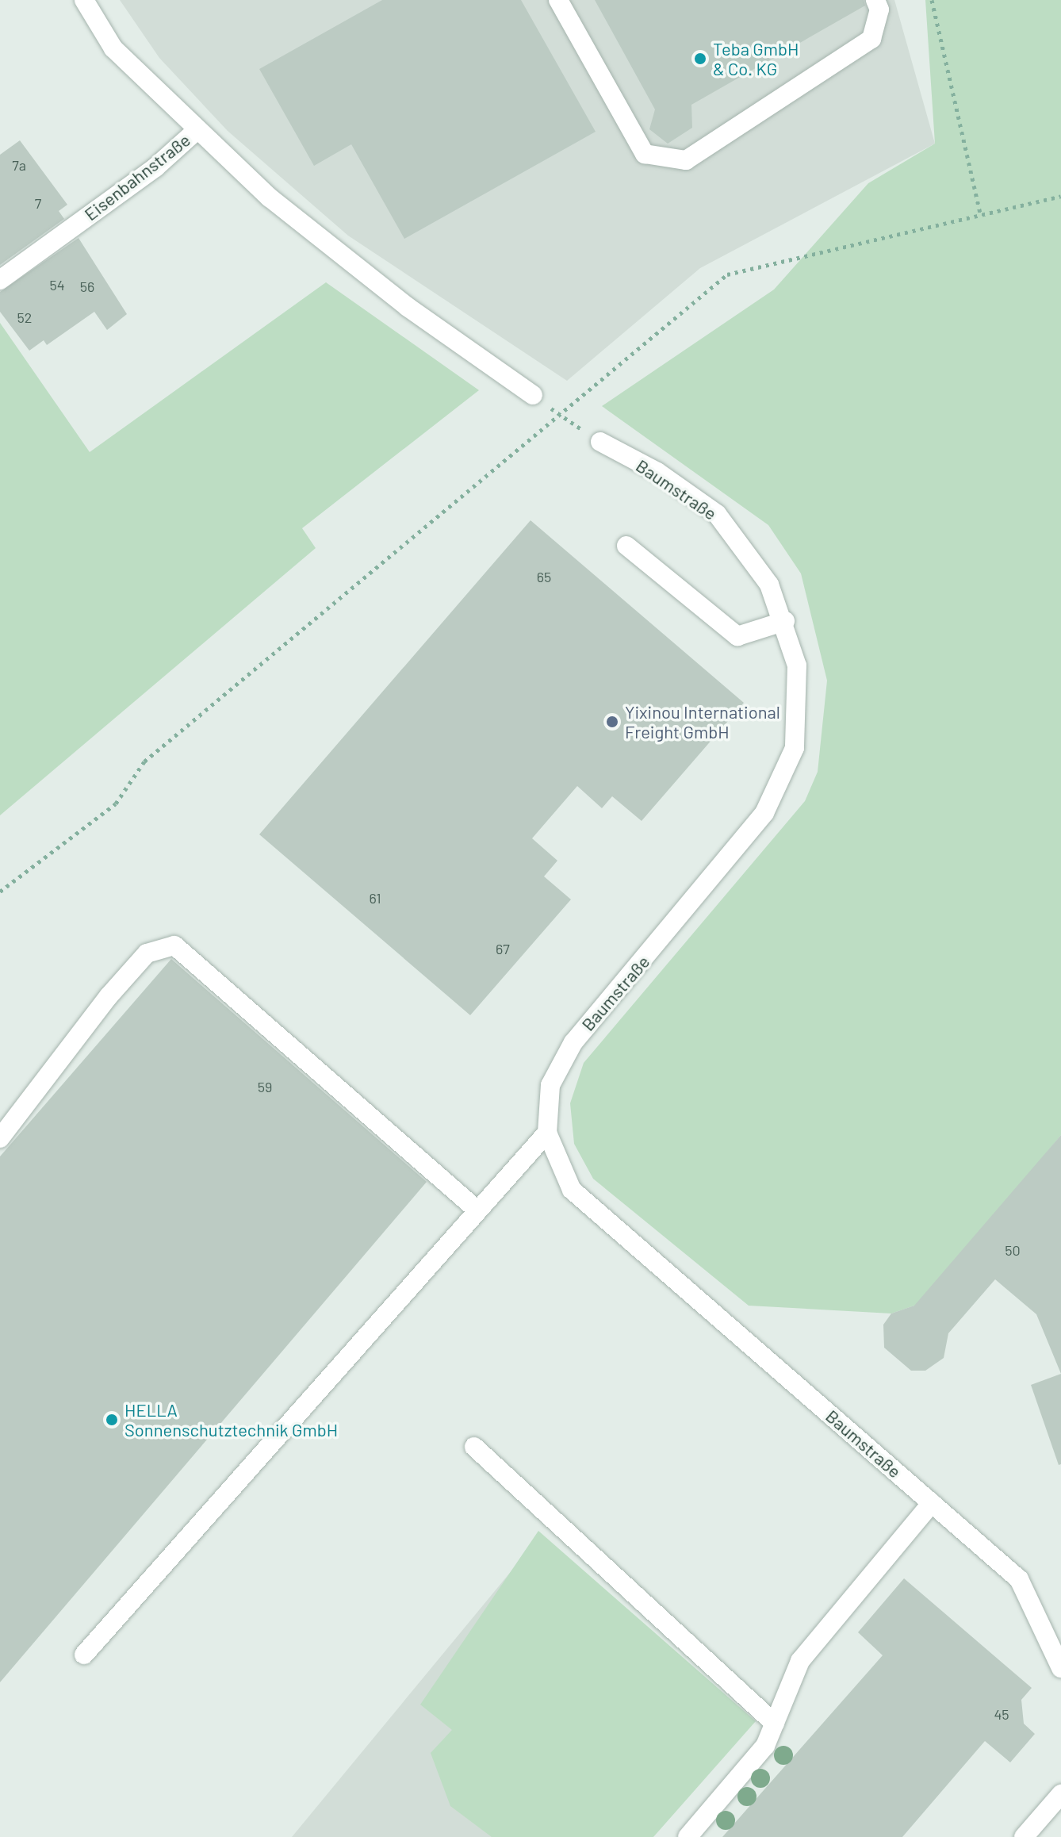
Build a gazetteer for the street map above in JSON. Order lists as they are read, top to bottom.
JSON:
{
  "streets": {
    "street": ["Eisenbahnstraße", "Baumstraße"]
  },
  "places": ["Teba GmbH & Co. KG", "Yixinou International Freight GmbH", "HELLA Sonnenschutztechnik GmbH"],
  "house_numbers": [
    "7a",
    "7",
    "54",
    "56",
    "52",
    "65",
    "61",
    "67",
    "59",
    "50",
    "45"
  ]
}
